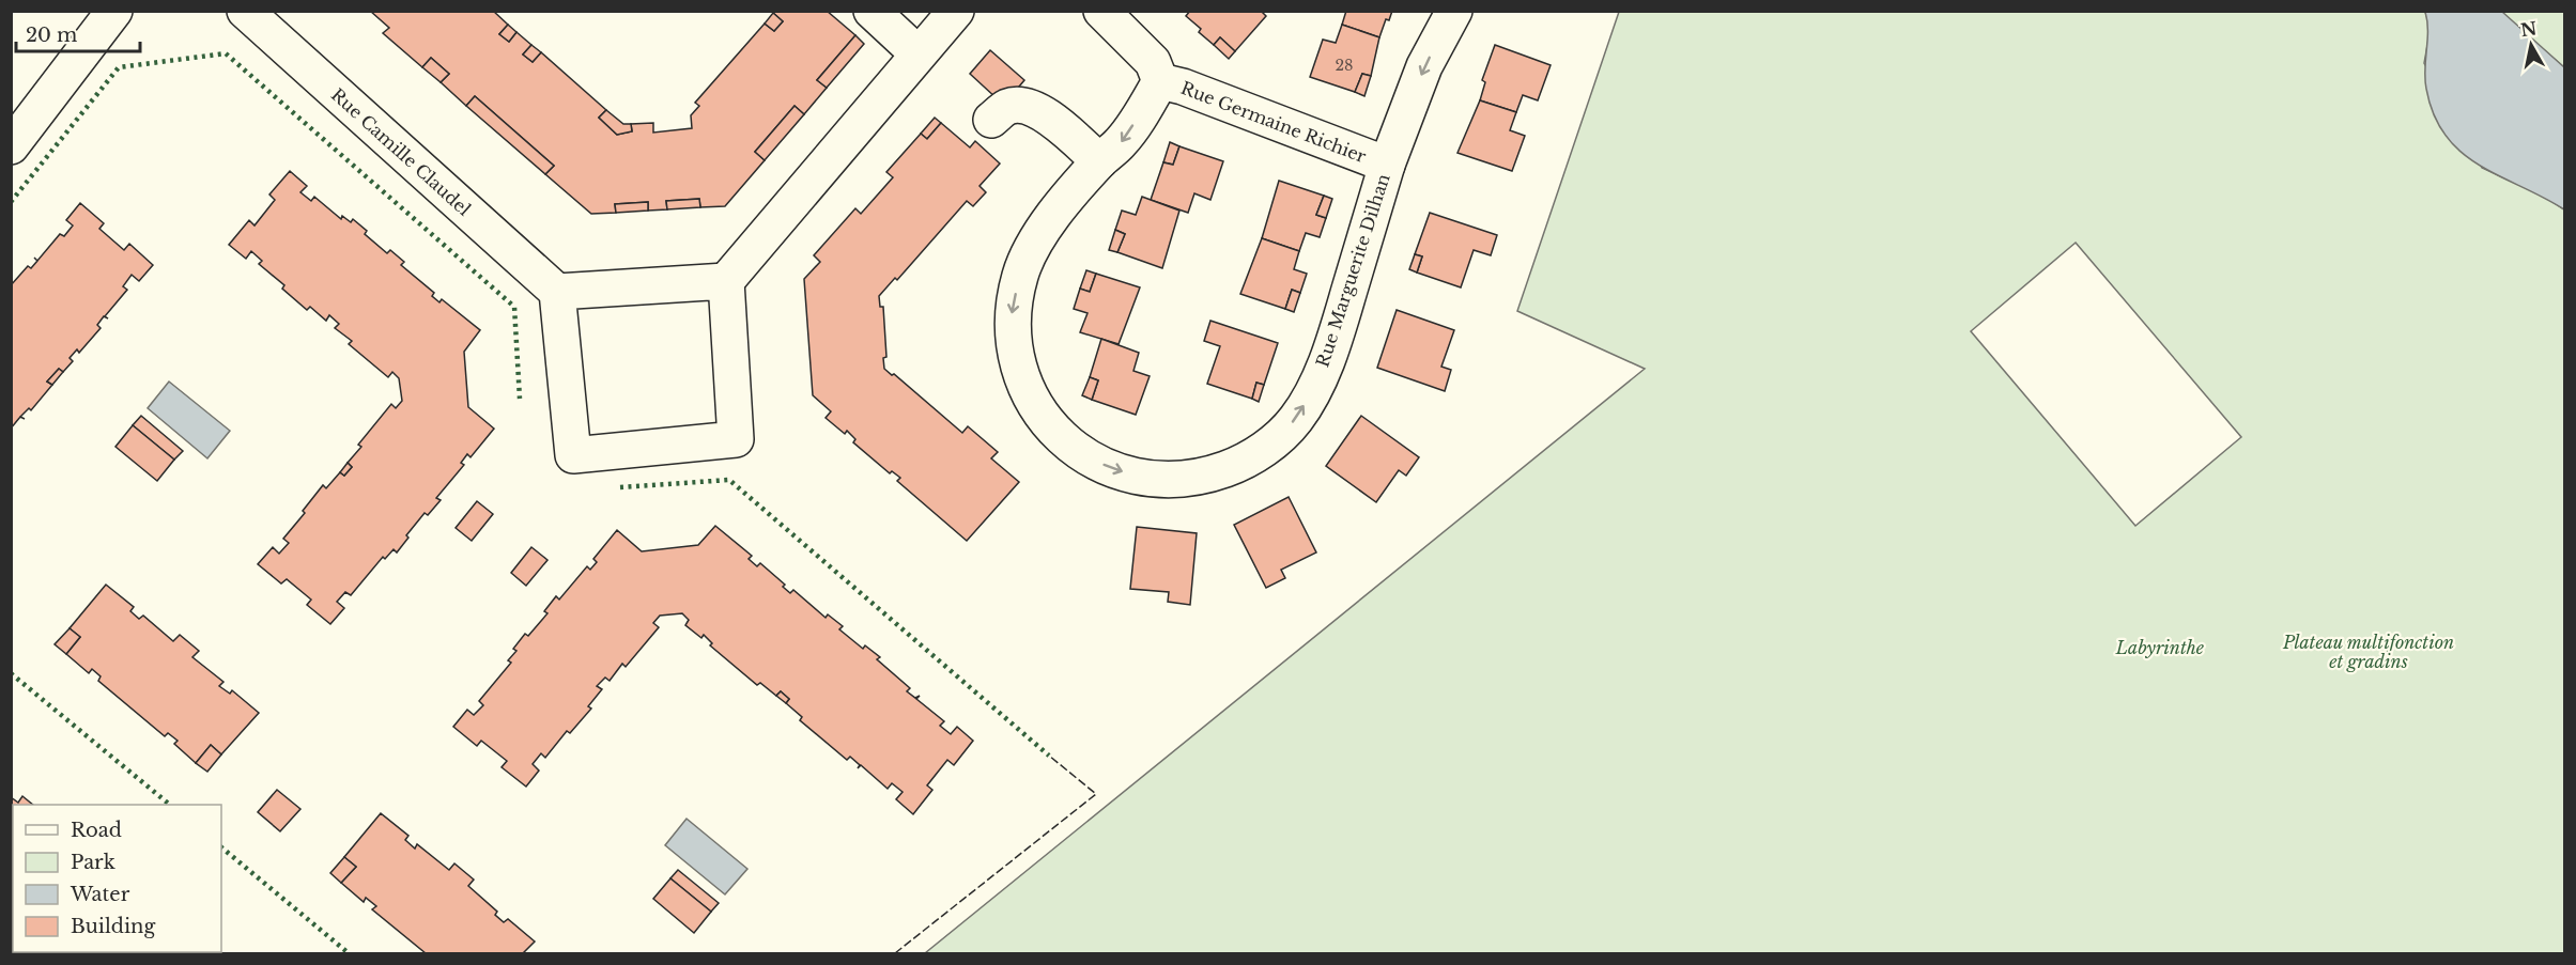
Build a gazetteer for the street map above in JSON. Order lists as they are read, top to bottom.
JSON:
{
  "streets": {
    "street": ["Rue Germaine Richier", "Rue Camille Claudel", "Rue Marguerite Dilhan"]
  },
  "crossings": [
    ["Rue Germaine Richier", "Rue Marguerite Dilhan"]
  ],
  "parks": ["Plateau multifonction et gradins", "Labyrinthe"],
  "house_numbers": ["28"],
  "legend": [
    "Road",
    "Park",
    "Water",
    "Building"
  ],
  "scale_bar": "20 m",
  "north": "top"
}
